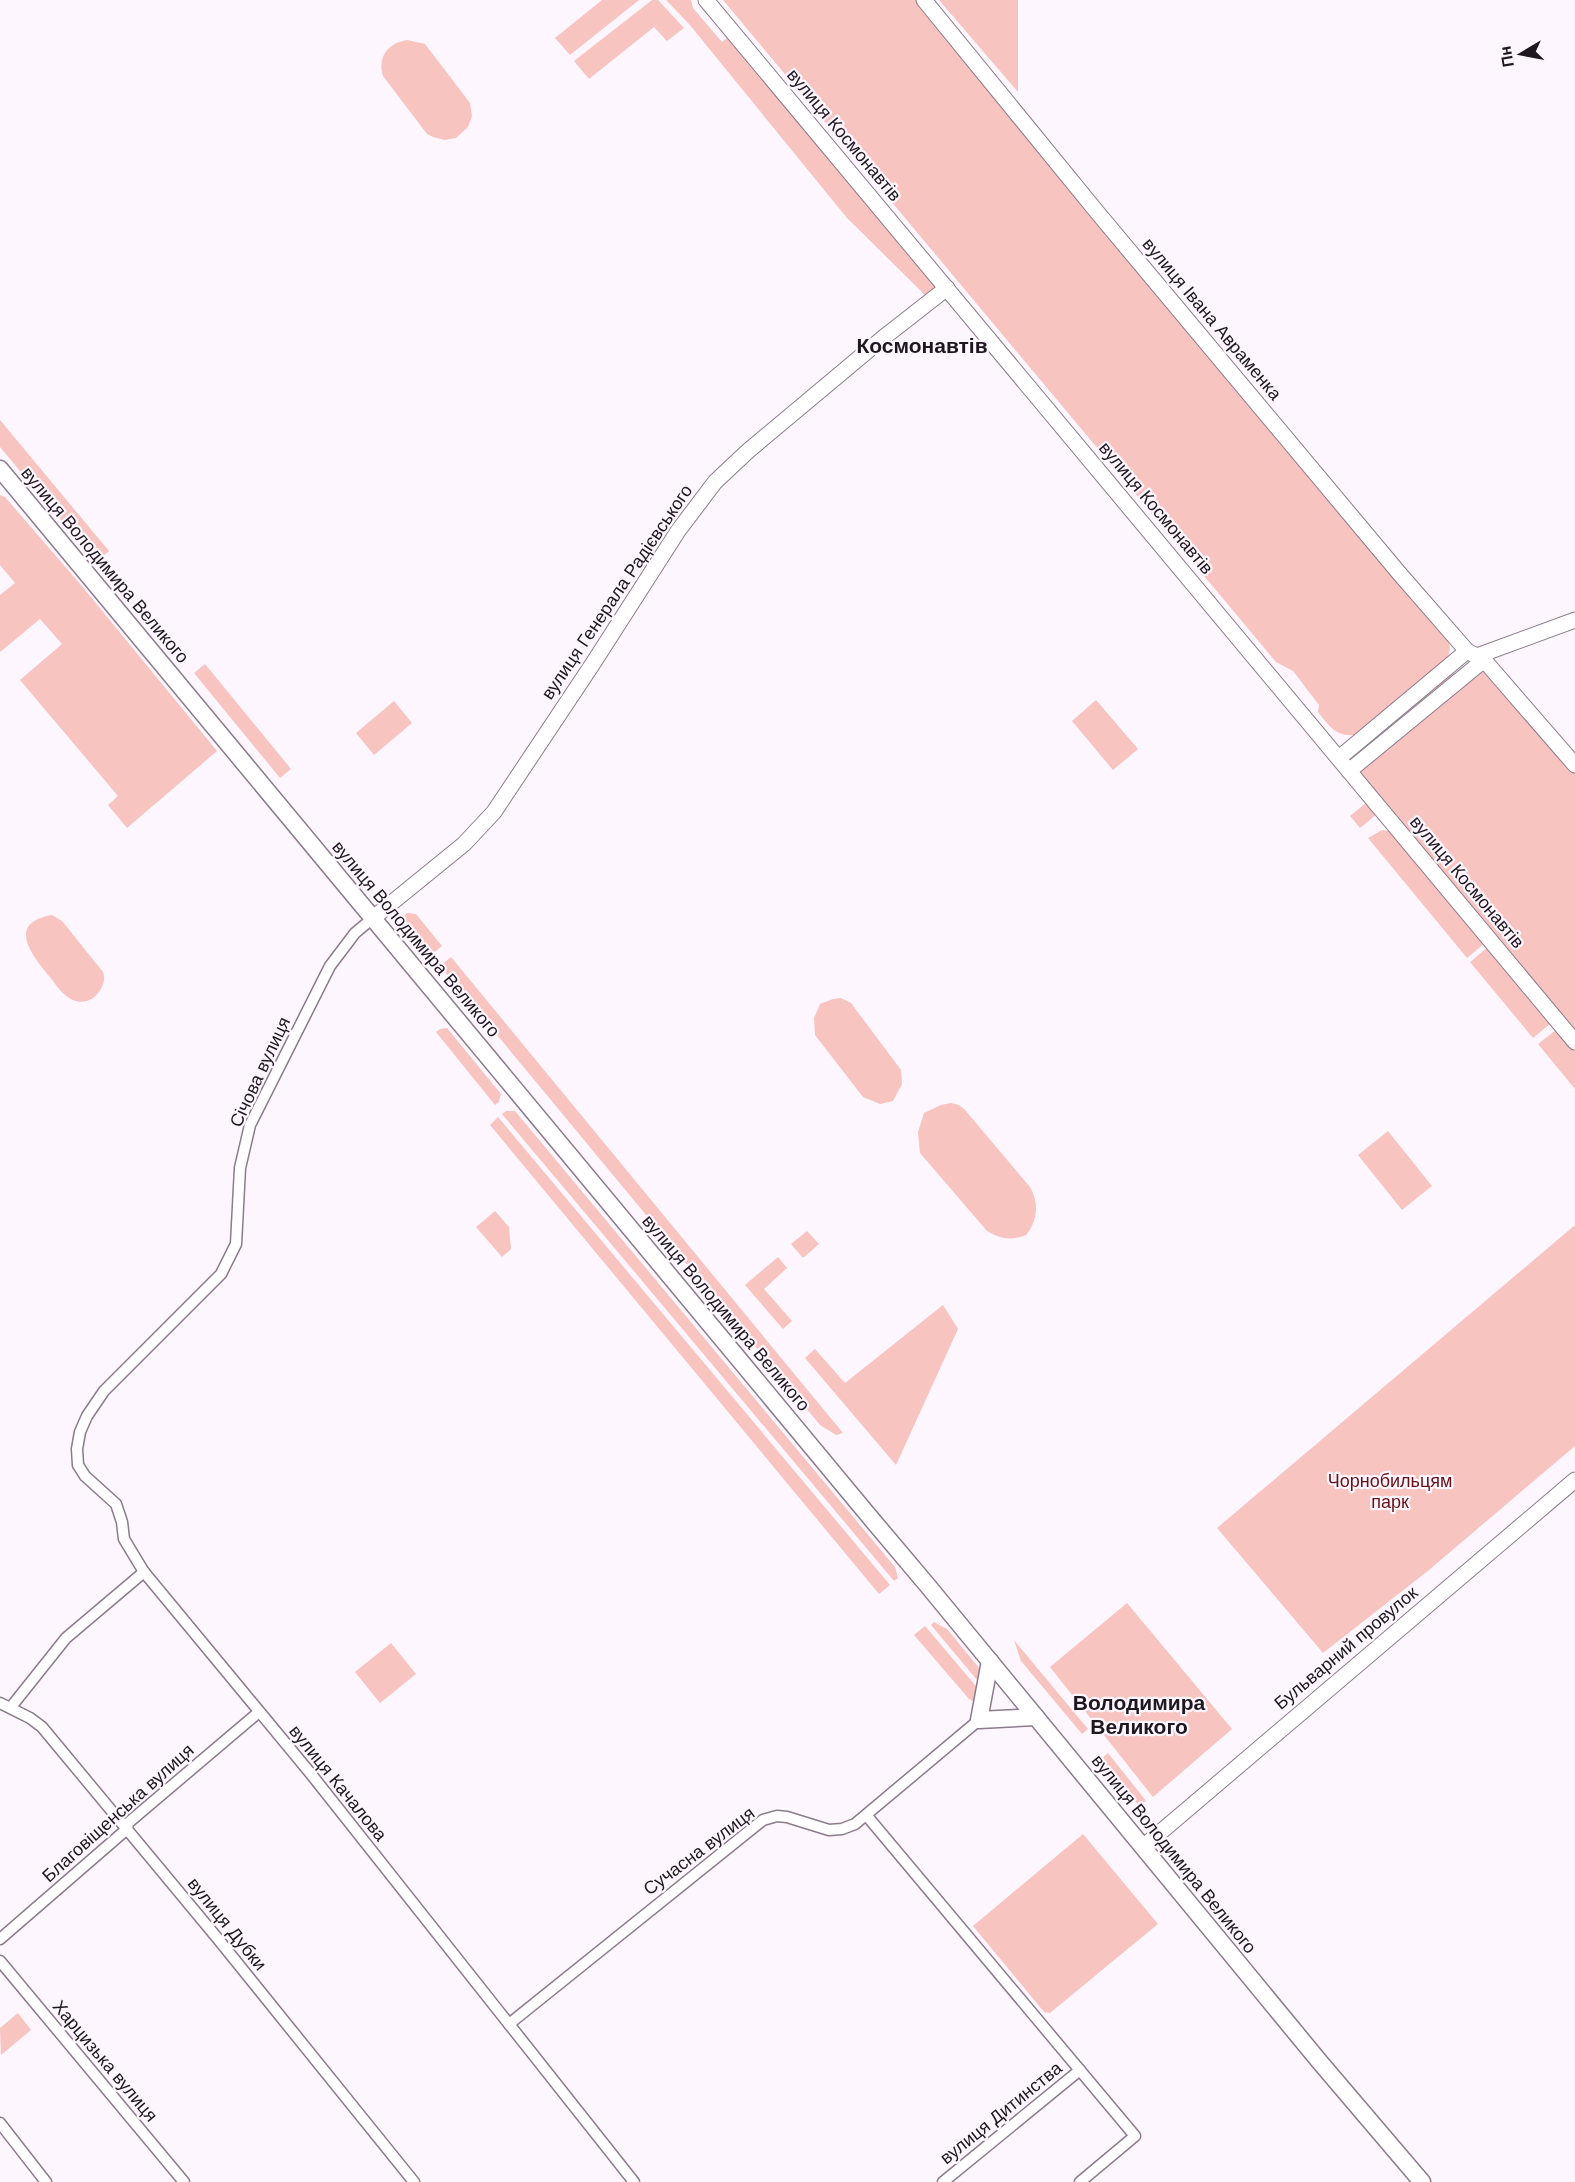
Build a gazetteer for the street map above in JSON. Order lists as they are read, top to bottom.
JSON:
{
  "streets": {
    "main road": ["вулиця Володимира Великого"],
    "street": [
      "вулиця Космонавтів",
      "вулиця Івана Авраменка",
      "вулиця Генерала Радієвського",
      "Січова вулиця",
      "Бульварний провулок",
      "вулиця Качалова",
      "Благовіщенська вулиця",
      "Сучасна вулиця",
      "вулиця Дубки",
      "Харцизька вулиця",
      "вулиця Дитинства"
    ]
  },
  "crossings": [
    ["вулиця Космонавтів", "вулиця Генерала Радієвського"],
    ["вулиця Володимира Великого", "вулиця Генерала Радієвського"],
    ["вулиця Володимира Великого", "Січова вулиця"],
    ["вулиця Володимира Великого", "Бульварний провулок"],
    ["вулиця Генерала Радієвського", "Січова вулиця"],
    ["Січова вулиця", "вулиця Качалова"],
    ["вулиця Качалова", "Благовіщенська вулиця"],
    ["вулиця Качалова", "Сучасна вулиця"],
    ["Благовіщенська вулиця", "вулиця Дубки"]
  ],
  "districts": ["Космонавтів", "Володимира Великого"],
  "parks": ["Чорнобильцям парк"],
  "north": "left"
}
